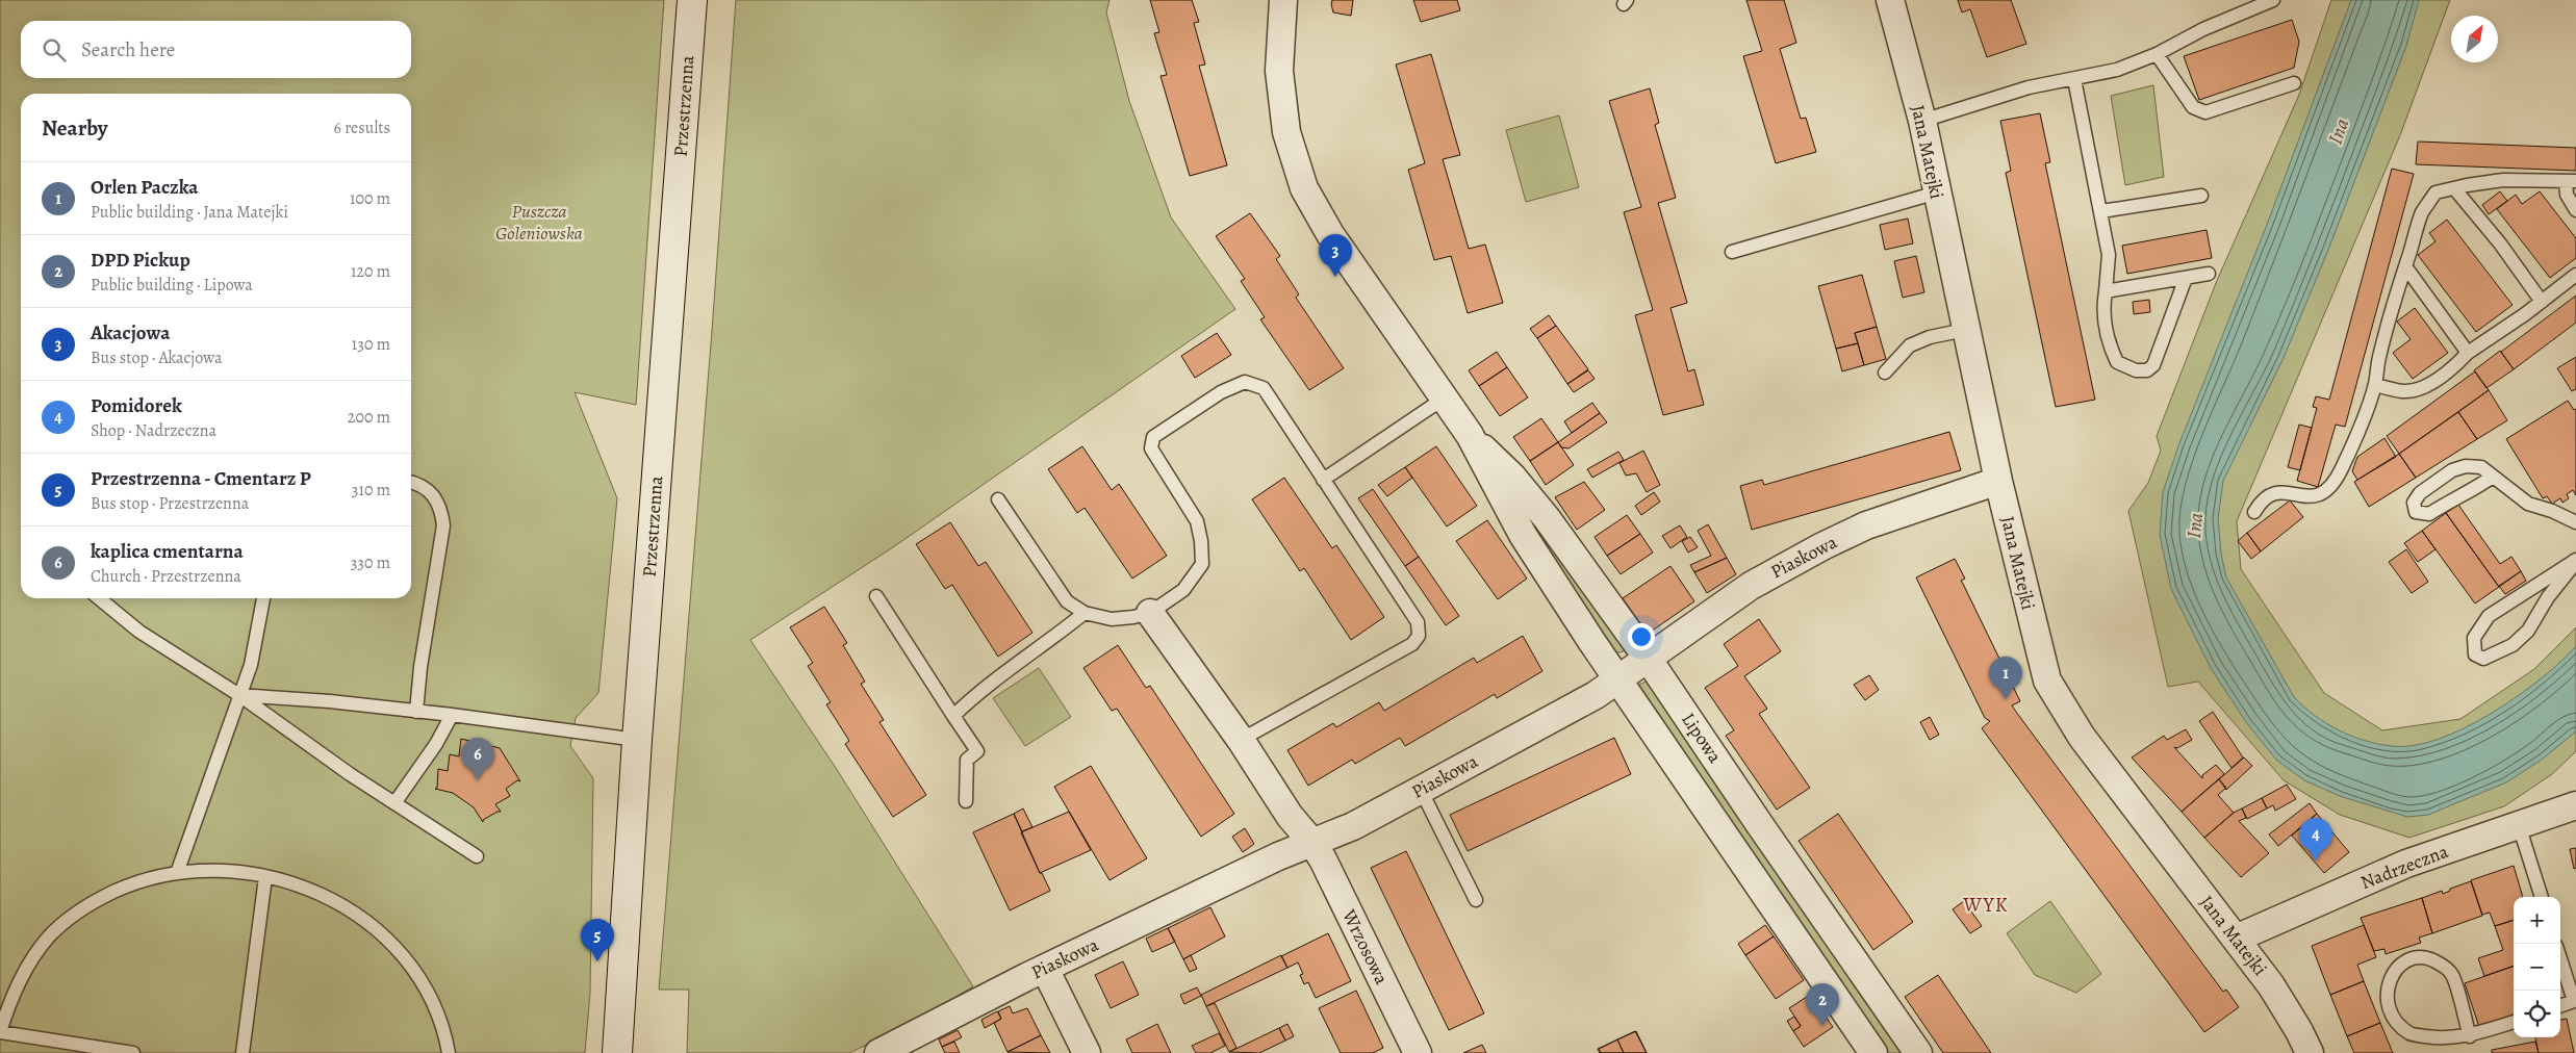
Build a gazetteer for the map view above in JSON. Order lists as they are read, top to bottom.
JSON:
{
  "streets": {
    "street": [
      "Przestrzenna",
      "Jana Matejki",
      "Piaskowa",
      "Lipowa",
      "Nadrzeczna",
      "Wrzosowa"
    ]
  },
  "crossings": [
    ["Jana Matejki", "Piaskowa"],
    ["Jana Matejki", "Nadrzeczna"],
    ["Piaskowa", "Lipowa"],
    ["Piaskowa", "Wrzosowa"]
  ],
  "districts": ["WYK"],
  "water": ["Ina"],
  "parks": ["Puszcza Goleniowska"],
  "north": "top right",
  "page": {
    "search": "Search here",
    "heading": ["Nearby", "6 results"],
    "list": [
      {
        "mark": "1",
        "name": "Orlen Paczka",
        "note": "Public building · Jana Matejki",
        "value": "100 m"
      },
      {
        "mark": "2",
        "name": "DPD Pickup",
        "note": "Public building · Lipowa",
        "value": "120 m"
      },
      {
        "mark": "3",
        "name": "Akacjowa",
        "note": "Bus stop · Akacjowa",
        "value": "130 m"
      },
      {
        "mark": "4",
        "name": "Pomidorek",
        "note": "Shop · Nadrzeczna",
        "value": "200 m"
      },
      {
        "mark": "5",
        "name": "Przestrzenna - Cmentarz P",
        "note": "Bus stop · Przestrzenna",
        "value": "310 m"
      },
      {
        "mark": "6",
        "name": "kaplica cmentarna",
        "note": "Church · Przestrzenna",
        "value": "330 m"
      }
    ],
    "pins": [
      "3",
      "1",
      "6",
      "4",
      "5",
      "2"
    ],
    "map_buttons": ["+", "−"]
  }
}
